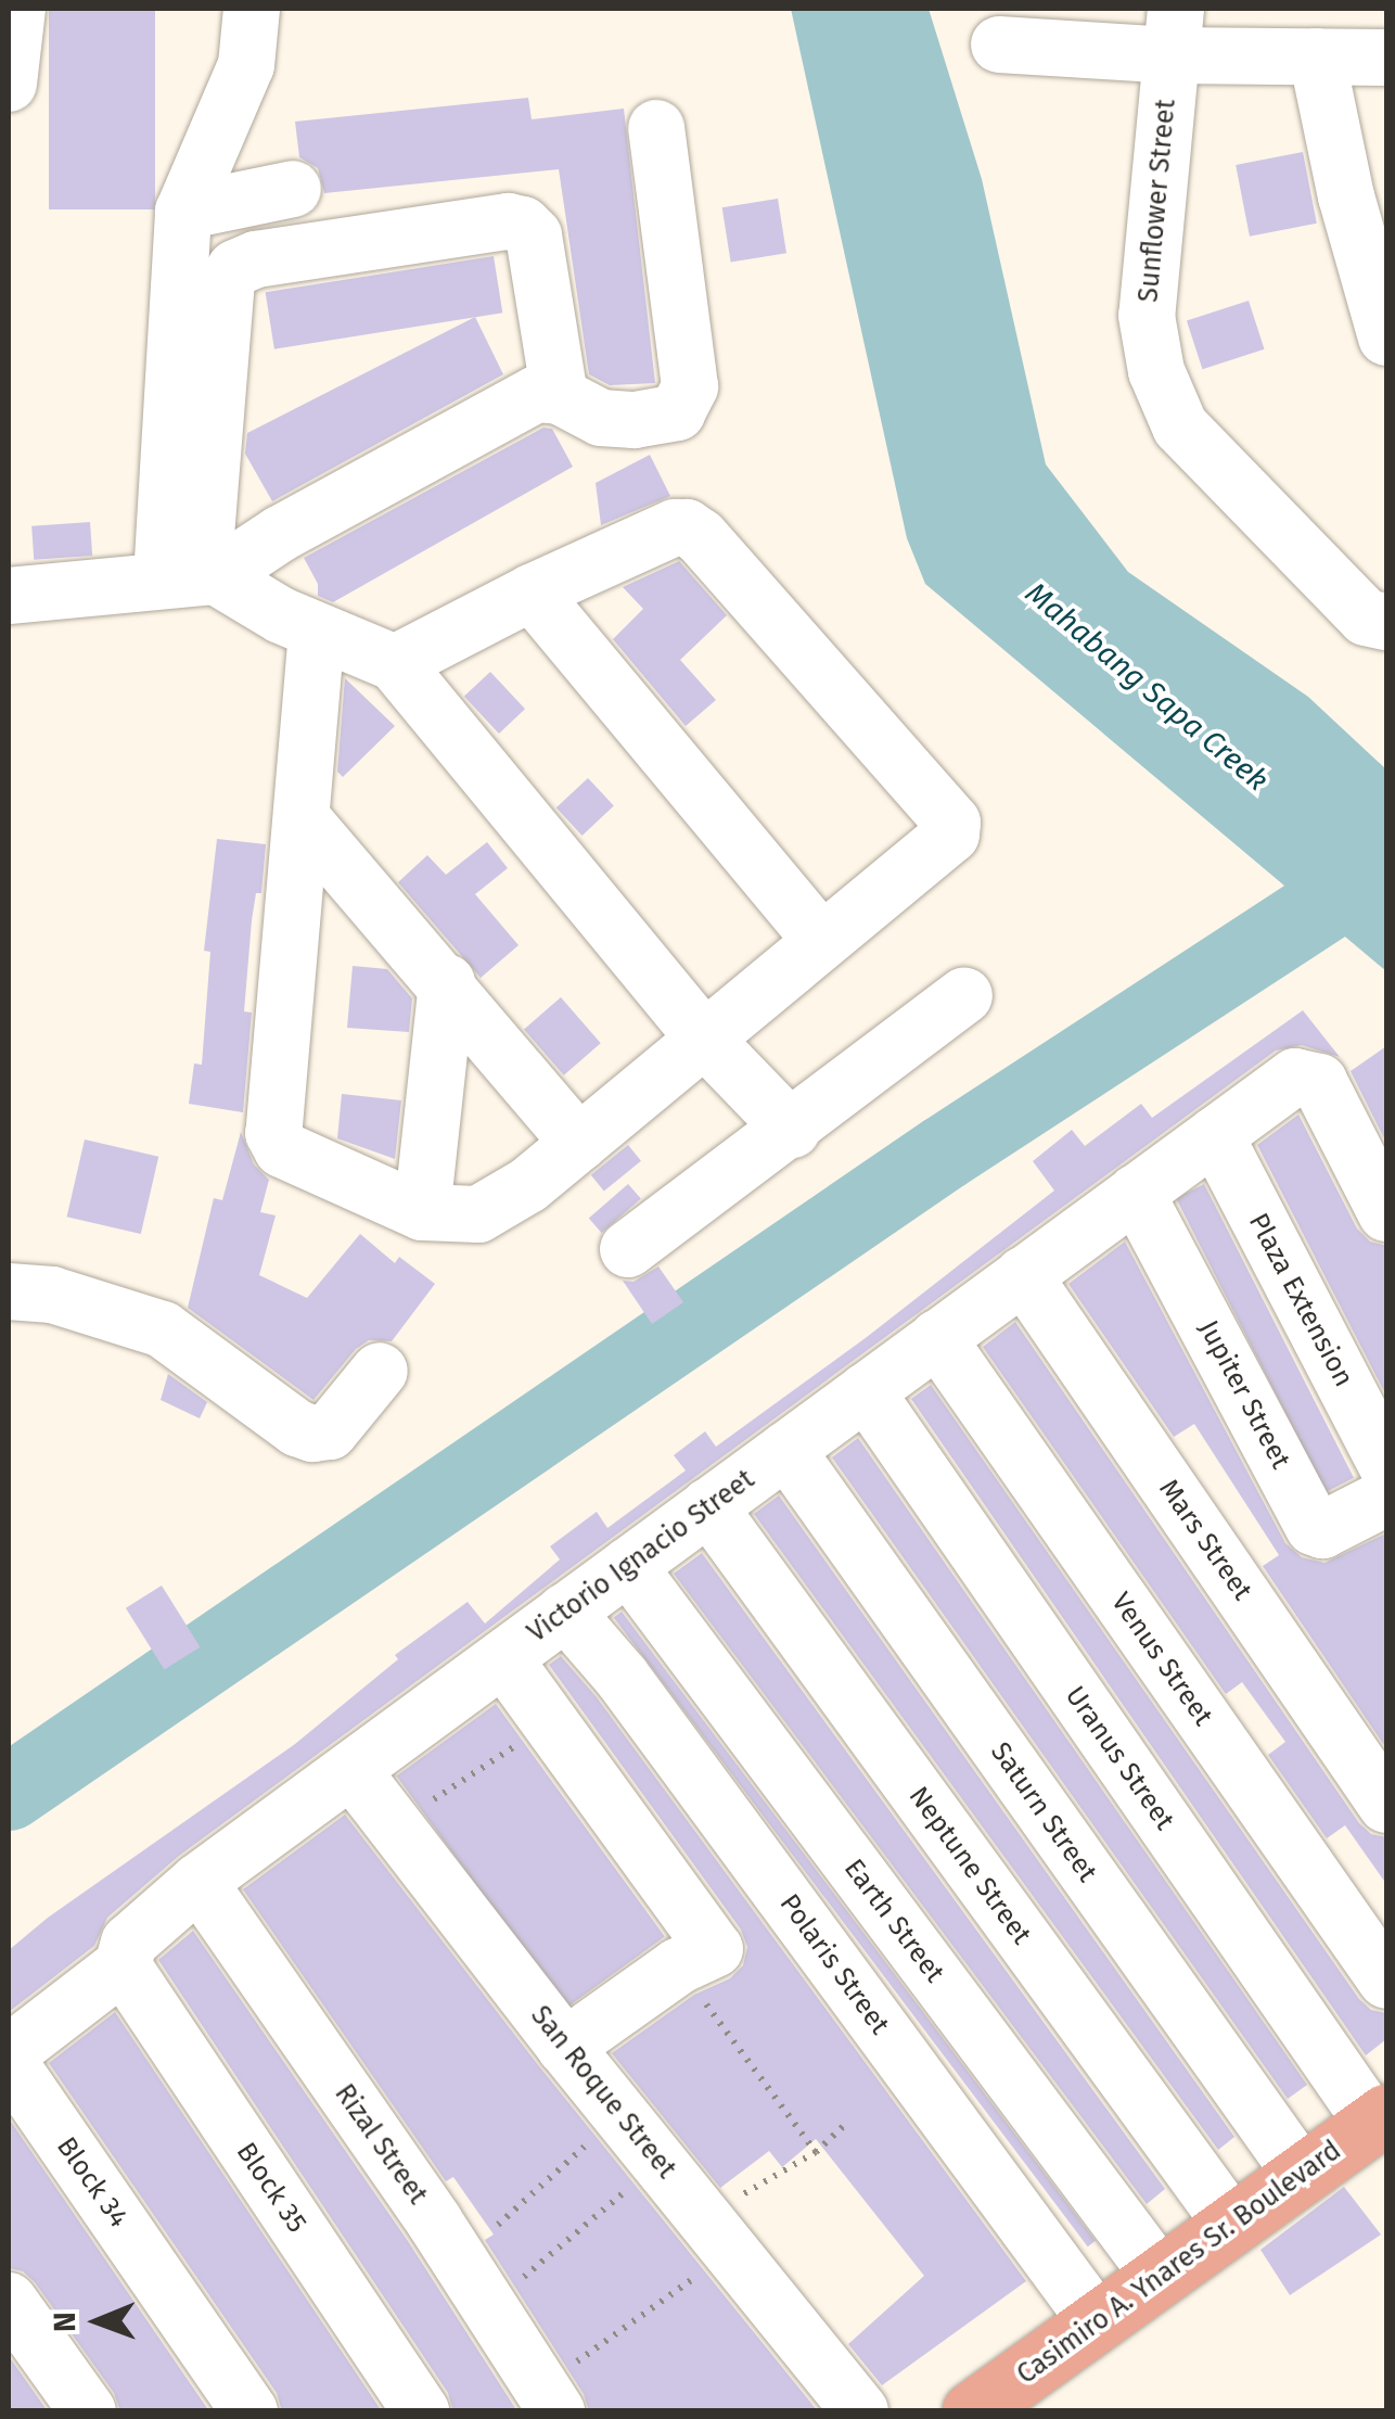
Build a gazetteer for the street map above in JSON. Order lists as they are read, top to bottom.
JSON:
{
  "streets": {
    "main road": ["Casimiro A. Ynares Sr. Boulevard"],
    "street": [
      "Sunflower Street",
      "Plaza Extension",
      "Jupiter Street",
      "Mars Street",
      "Victorio Ignacio Street",
      "Venus Street",
      "Uranus Street",
      "Saturn Street",
      "Neptune Street",
      "Earth Street",
      "Polaris Street",
      "San Roque Street",
      "Rizal Street",
      "Block 34",
      "Block 35"
    ]
  },
  "crossings": [
    ["Plaza Extension", "Victorio Ignacio Street"],
    ["Jupiter Street", "Victorio Ignacio Street"],
    ["Mars Street", "Victorio Ignacio Street"],
    ["Victorio Ignacio Street", "Venus Street"],
    ["Victorio Ignacio Street", "Uranus Street"],
    ["Victorio Ignacio Street", "Saturn Street"],
    ["Victorio Ignacio Street", "Neptune Street"],
    ["Victorio Ignacio Street", "Earth Street"],
    ["Victorio Ignacio Street", "Polaris Street"],
    ["Victorio Ignacio Street", "San Roque Street"],
    ["Victorio Ignacio Street", "Rizal Street"],
    ["Victorio Ignacio Street", "Block 35"],
    ["Uranus Street", "Casimiro A. Ynares Sr. Boulevard"],
    ["Saturn Street", "Casimiro A. Ynares Sr. Boulevard"],
    ["Neptune Street", "Casimiro A. Ynares Sr. Boulevard"],
    ["Earth Street", "Casimiro A. Ynares Sr. Boulevard"],
    ["Polaris Street", "Casimiro A. Ynares Sr. Boulevard"]
  ],
  "water": ["Mahabang Sapa Creek"],
  "north": "left"
}
